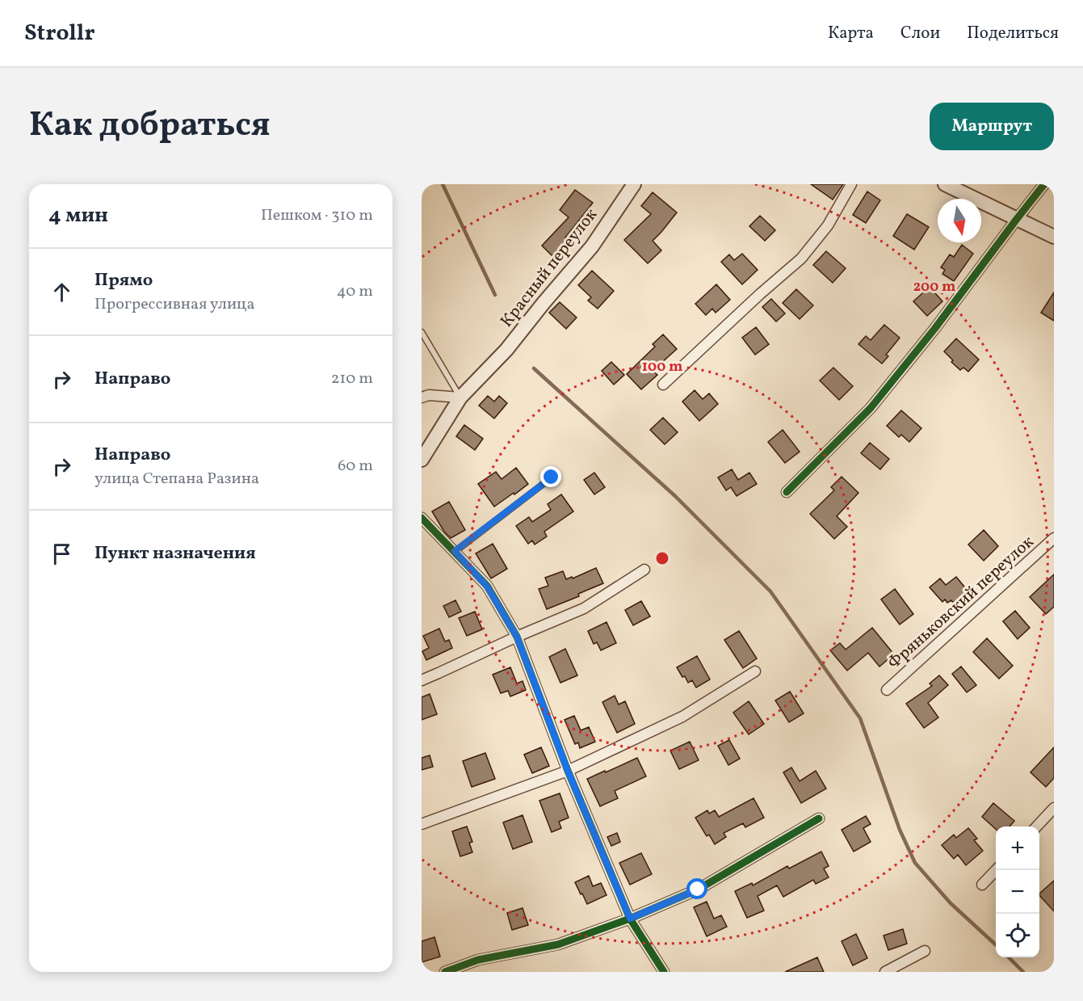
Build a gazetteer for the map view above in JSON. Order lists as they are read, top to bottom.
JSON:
{
  "streets": {
    "street": ["Красный переулок", "Фряньковский переулок"]
  },
  "north": "bottom",
  "page": {
    "header": "Strollr",
    "nav": ["Карта", "Слои", "Поделиться"],
    "title": "Как добраться",
    "buttons": "Маршрут",
    "heading": ["4 мин", "Пешком · 310 m"],
    "list": [
      ["Прямо", "Прогрессивная улица", "40 m"],
      ["Направо", "210 m"],
      ["Направо", "улица Степана Разина", "60 m"],
      "Пункт назначения"
    ],
    "map_buttons": ["+", "−"]
  },
  "rings": ["200 m", "100 m"]
}
